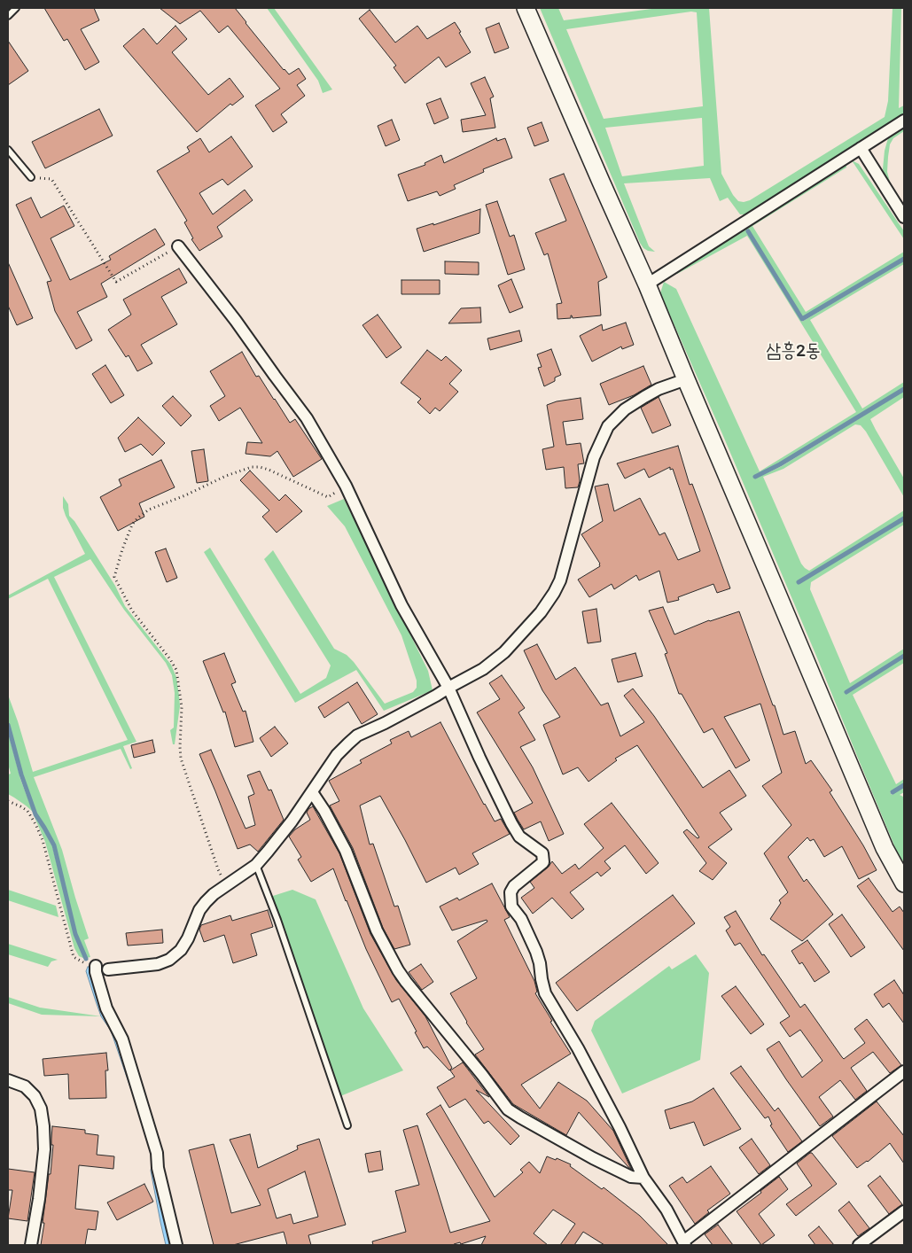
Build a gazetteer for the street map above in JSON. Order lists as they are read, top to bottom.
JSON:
{
  "districts": ["삼흥2동"]
}
